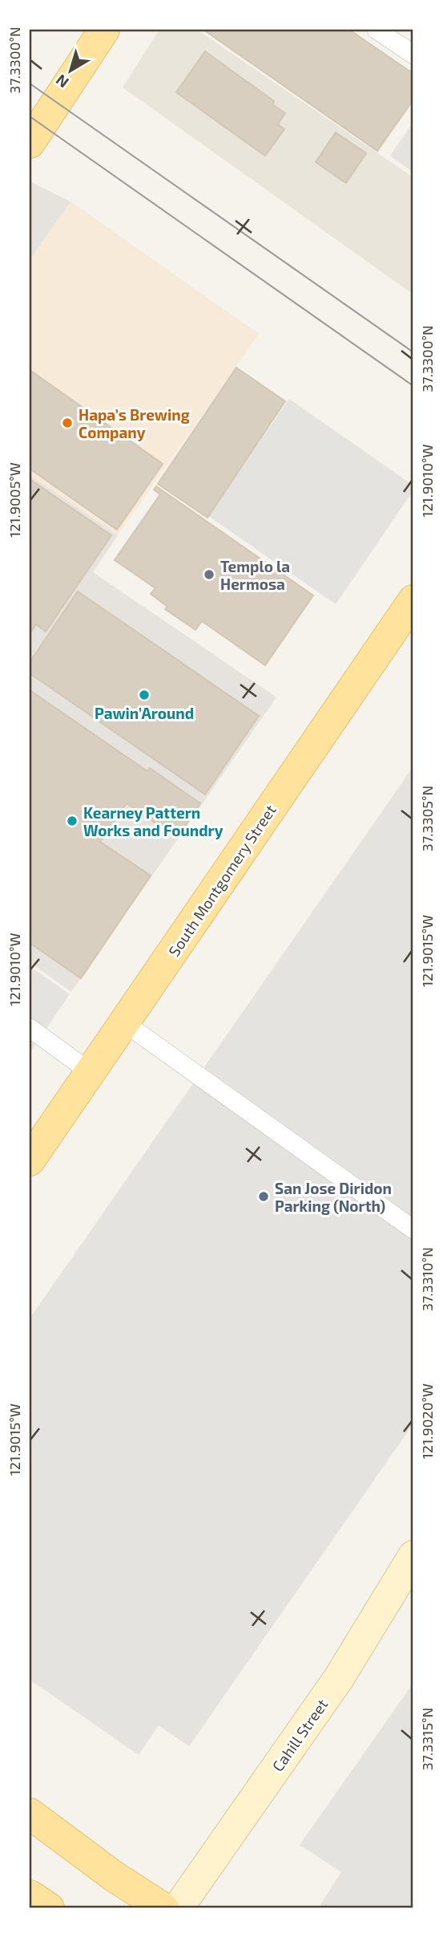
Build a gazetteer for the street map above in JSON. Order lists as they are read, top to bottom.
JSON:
{
  "streets": {
    "main road": ["South Montgomery Street"],
    "street": ["Cahill Street"]
  },
  "places": [
    "Hapa’s Brewing Company",
    "Templo la Hermosa",
    "Pawin’Around",
    "Kearney Pattern Works and Foundry",
    "San Jose Diridon Parking (North)"
  ],
  "north": "bottom left",
  "coordinates": [
    "37.3300°N",
    "121.9010°W",
    "121.9005°W",
    "37.3305°N",
    "121.9015°W",
    "37.3310°N",
    "121.9020°W",
    "37.3315°N"
  ]
}
